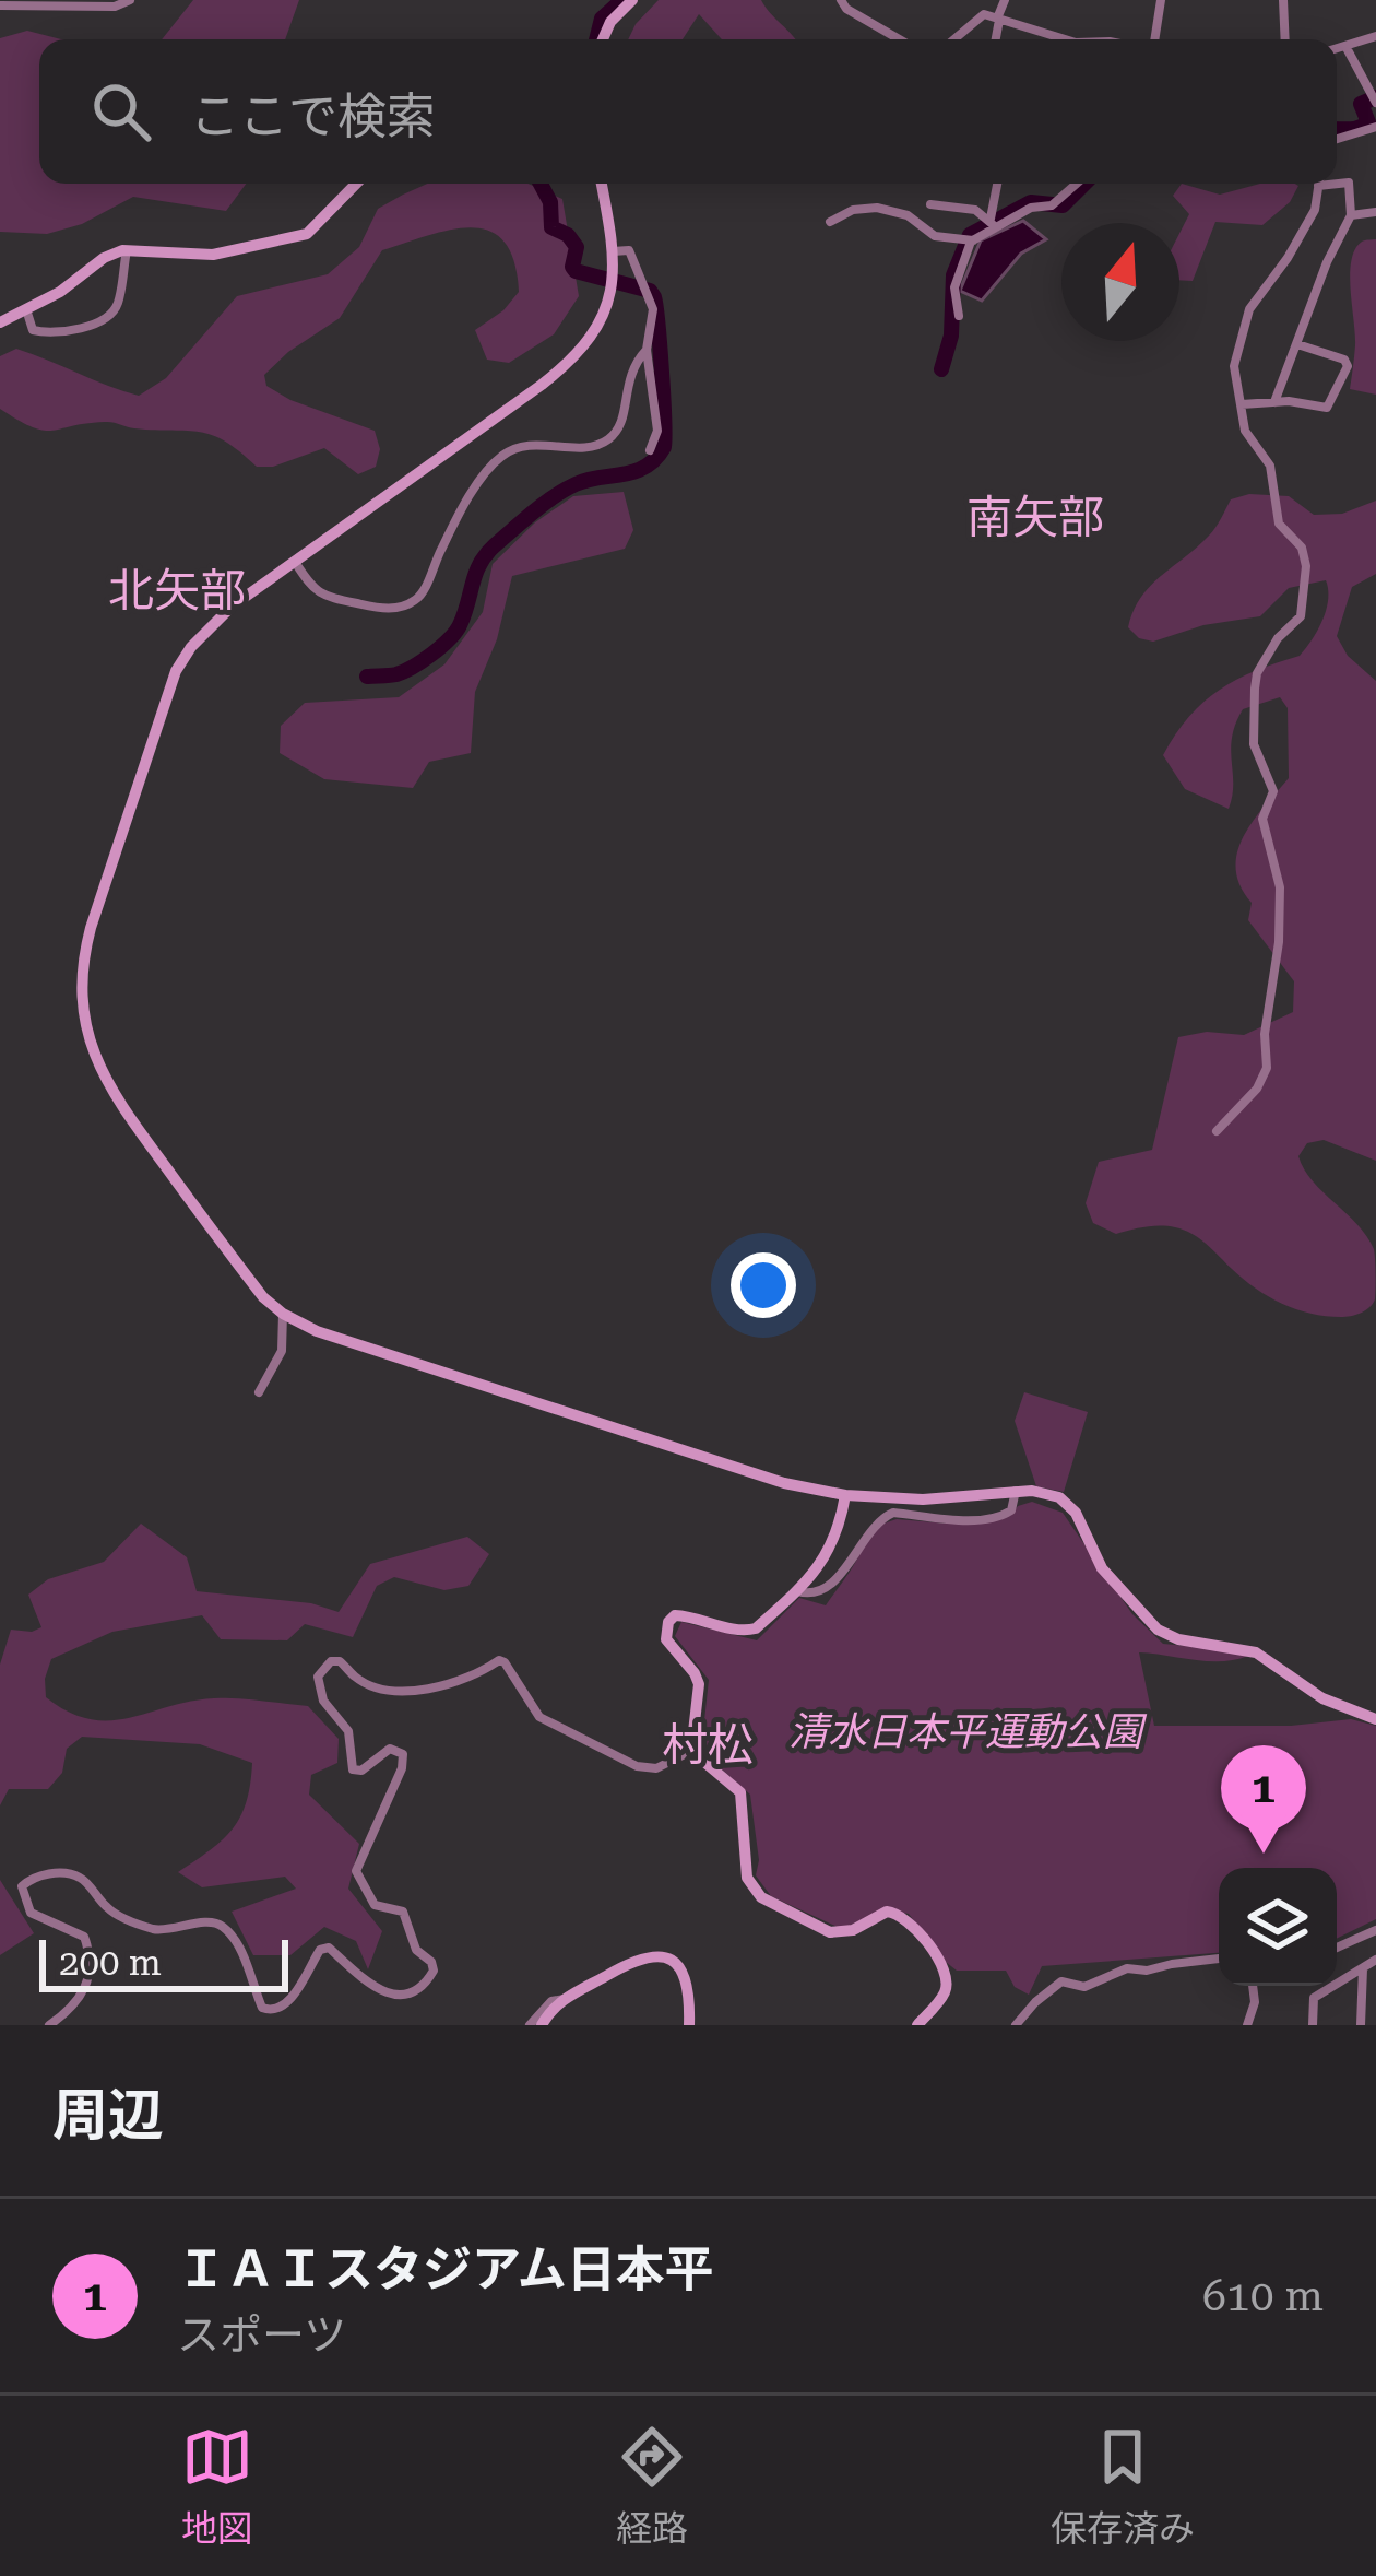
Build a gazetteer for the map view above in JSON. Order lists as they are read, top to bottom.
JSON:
{
  "districts": ["南矢部", "北矢部", "村松"],
  "parks": ["清水日本平運動公園"],
  "scale_bar": "200 m",
  "north": "top",
  "page": {
    "search": "ここで検索",
    "pins": "1",
    "scale": "200 m",
    "heading": "周辺",
    "list": [
      {
        "mark": "1",
        "name": "ＩＡＩスタジアム日本平",
        "note": "スポーツ",
        "value": "610 m"
      }
    ],
    "nav": ["地図", "経路", "保存済み"]
  }
}
